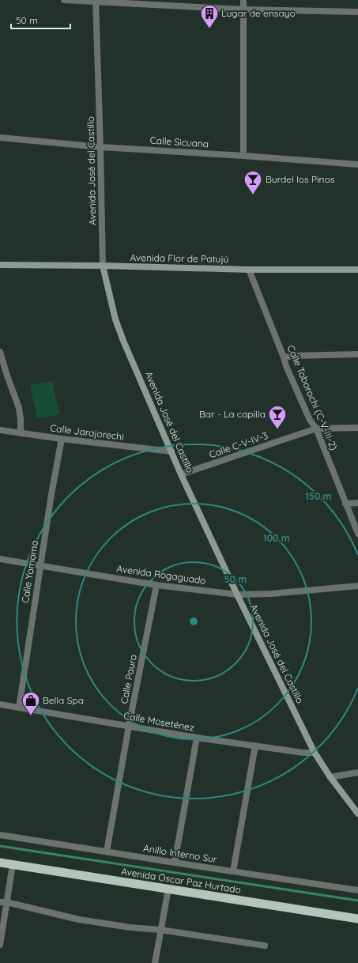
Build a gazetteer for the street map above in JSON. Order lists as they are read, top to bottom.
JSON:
{
  "streets": {
    "highway": ["Avenida Óscar Paz Hurtado"],
    "main road": ["Avenida José del Castillo", "Avenida Flor de Patujú"],
    "street": [
      "Calle Sicuana",
      "Calle Toborochi (C-V-III-2)",
      "Calle Jarajorechi",
      "Calle C-V-IV-3",
      "Calle Yomomo",
      "Avenida Rogaguado",
      "Calle Pauro",
      "Calle Moseténez",
      "Anillo Interno Sur"
    ]
  },
  "crossings": [
    ["Calle Sicuana", "Avenida José del Castillo"],
    ["Avenida José del Castillo", "Avenida Flor de Patujú"],
    ["Avenida José del Castillo", "Calle Jarajorechi"],
    ["Avenida José del Castillo", "Calle C-V-IV-3"],
    ["Avenida José del Castillo", "Avenida Rogaguado"],
    ["Avenida José del Castillo", "Calle Moseténez"],
    ["Avenida Flor de Patujú", "Calle Toborochi (C-V-III-2)"],
    ["Calle Toborochi (C-V-III-2)", "Calle C-V-IV-3"],
    ["Calle Jarajorechi", "Calle Yomomo"],
    ["Calle Yomomo", "Avenida Rogaguado"],
    ["Calle Yomomo", "Calle Moseténez"],
    ["Avenida Rogaguado", "Calle Pauro"],
    ["Calle Pauro", "Calle Moseténez"],
    ["Calle Pauro", "Anillo Interno Sur"]
  ],
  "places": {
    "building": ["Lugar de ensayo"],
    "bar": ["Burdel los Pinos", "Bar - La capilla"],
    "shop": ["Bella Spa"]
  },
  "scale_bar": "50 m",
  "rings": ["150 m", "100 m", "50 m"]
}
